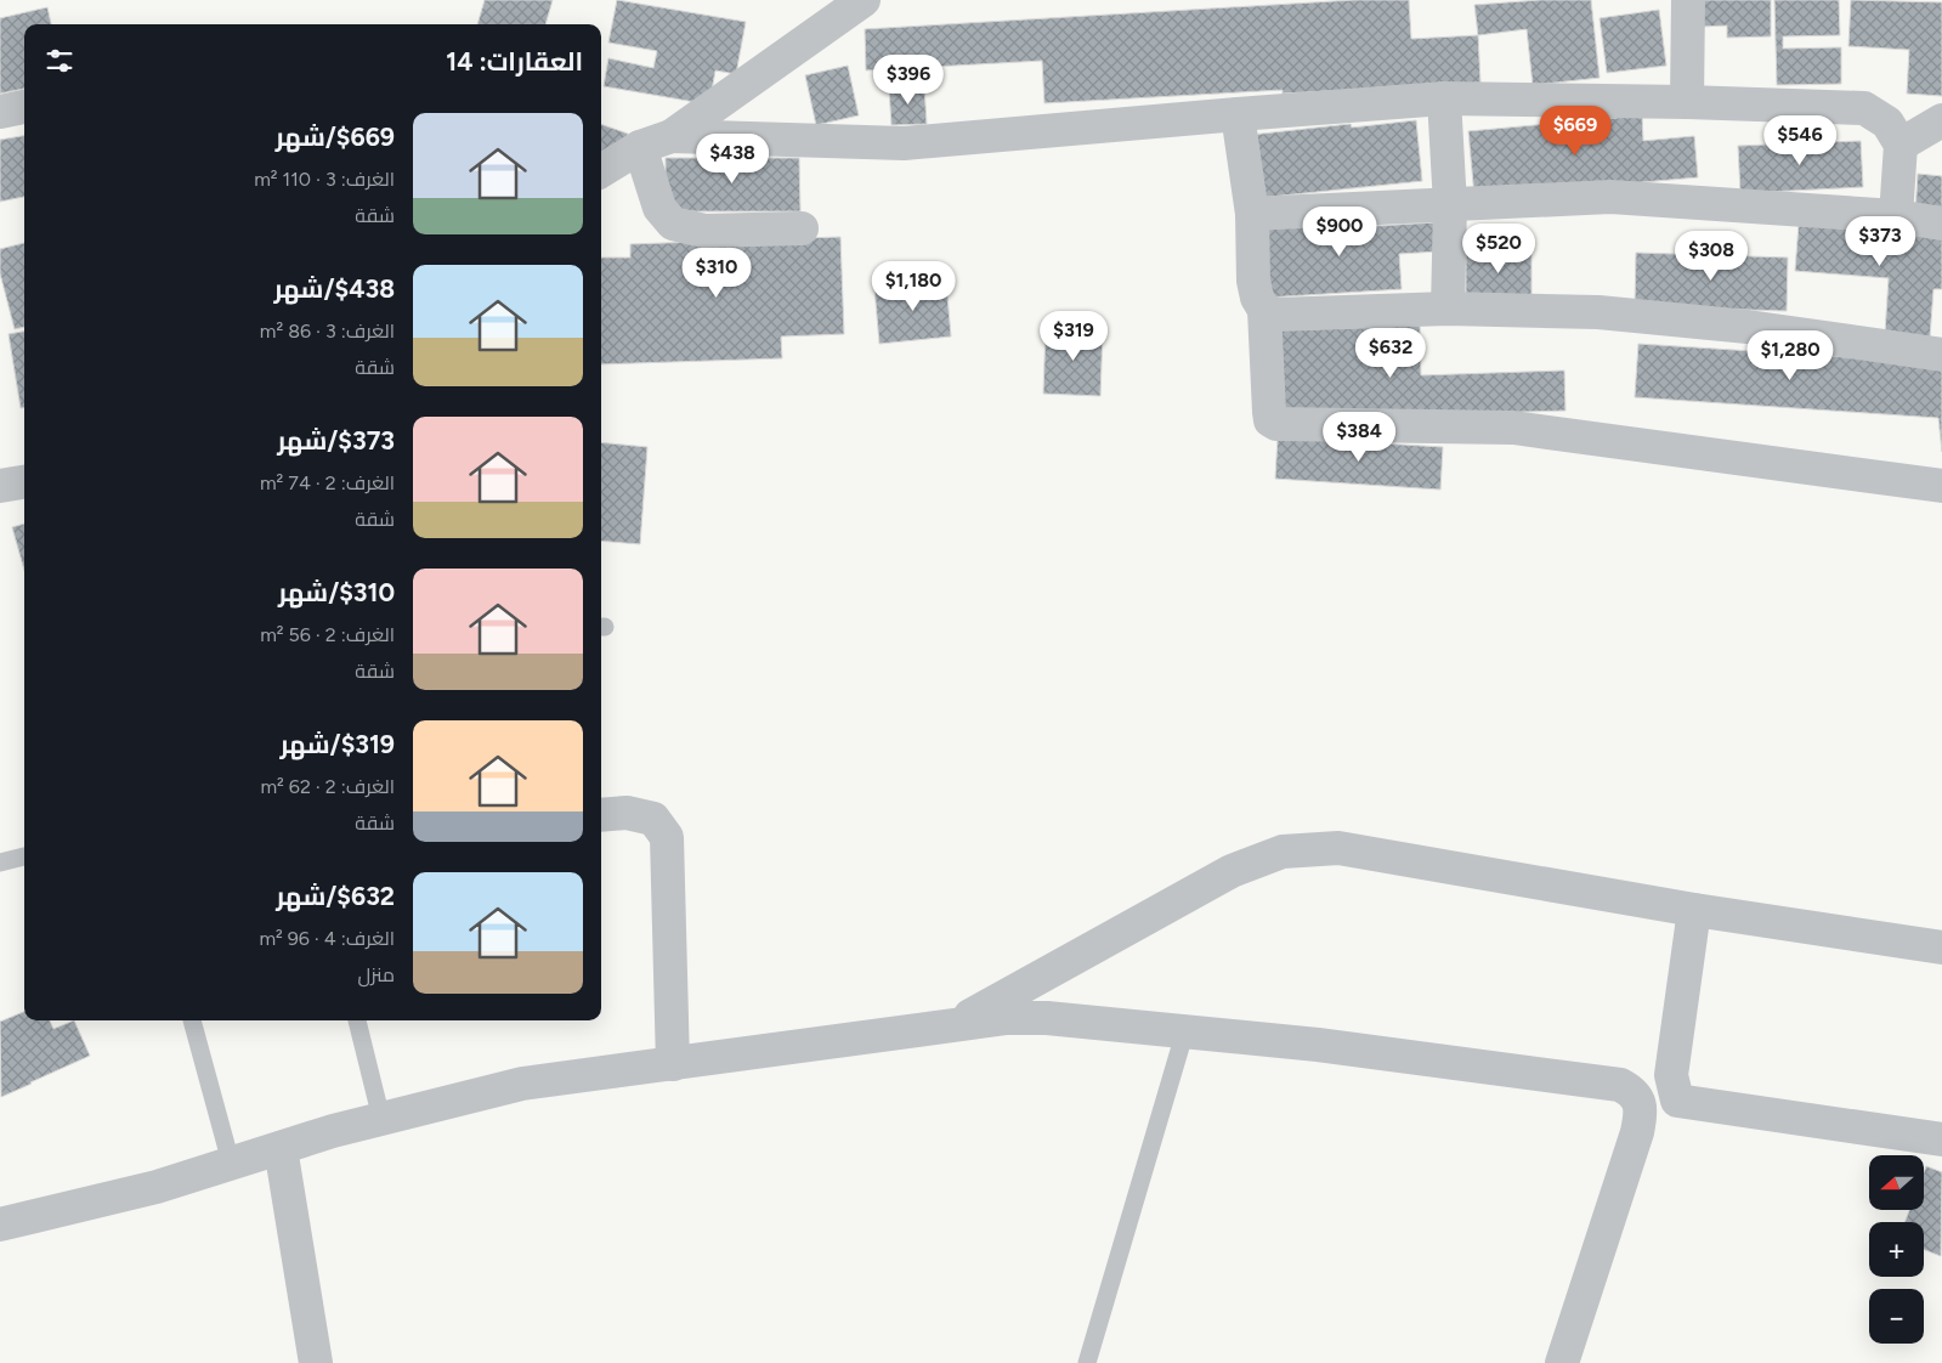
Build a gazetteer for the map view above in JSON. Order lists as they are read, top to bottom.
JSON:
{
  "north": "left",
  "page": {
    "heading": "العقارات: 14",
    "price": [
      "$396",
      "$669",
      "$546",
      "$438",
      "$900",
      "$373",
      "$520",
      "$308",
      "$310",
      "$1,180",
      "$319",
      "$632",
      "$1,280",
      "$384"
    ],
    "list": [
      {
        "name": "$669/شهر",
        "note": "الغرف: 3 · 110 m² · شقة"
      },
      {
        "name": "$438/شهر",
        "note": "الغرف: 3 · 86 m² · شقة"
      },
      {
        "name": "$373/شهر",
        "note": "الغرف: 2 · 74 m² · شقة"
      },
      {
        "name": "$310/شهر",
        "note": "الغرف: 2 · 56 m² · شقة"
      },
      {
        "name": "$319/شهر",
        "note": "الغرف: 2 · 62 m² · شقة"
      },
      {
        "name": "$632/شهر",
        "note": "الغرف: 4 · 96 m² · منزل"
      }
    ],
    "map_buttons": ["+", "−"]
  }
}
